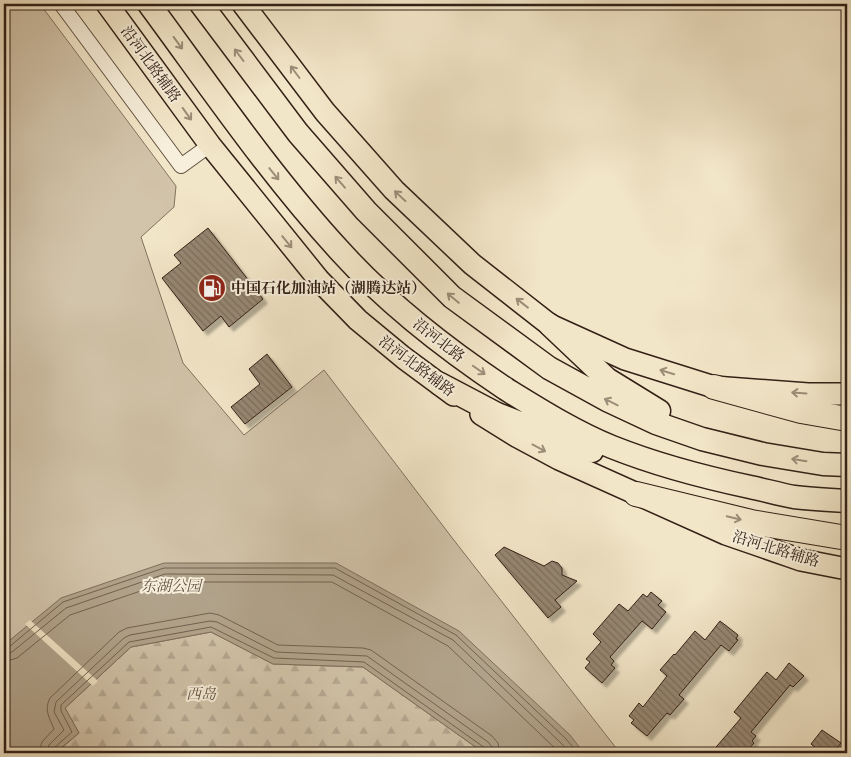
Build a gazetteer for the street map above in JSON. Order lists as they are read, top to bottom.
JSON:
{
  "streets": {
    "highway": ["沿河北路"],
    "main road": ["沿河北路辅路"]
  },
  "parks": ["东湖公园", "西岛"],
  "places": {
    "fuel station": ["中国石化加油站（湖腾达站）"]
  }
}
